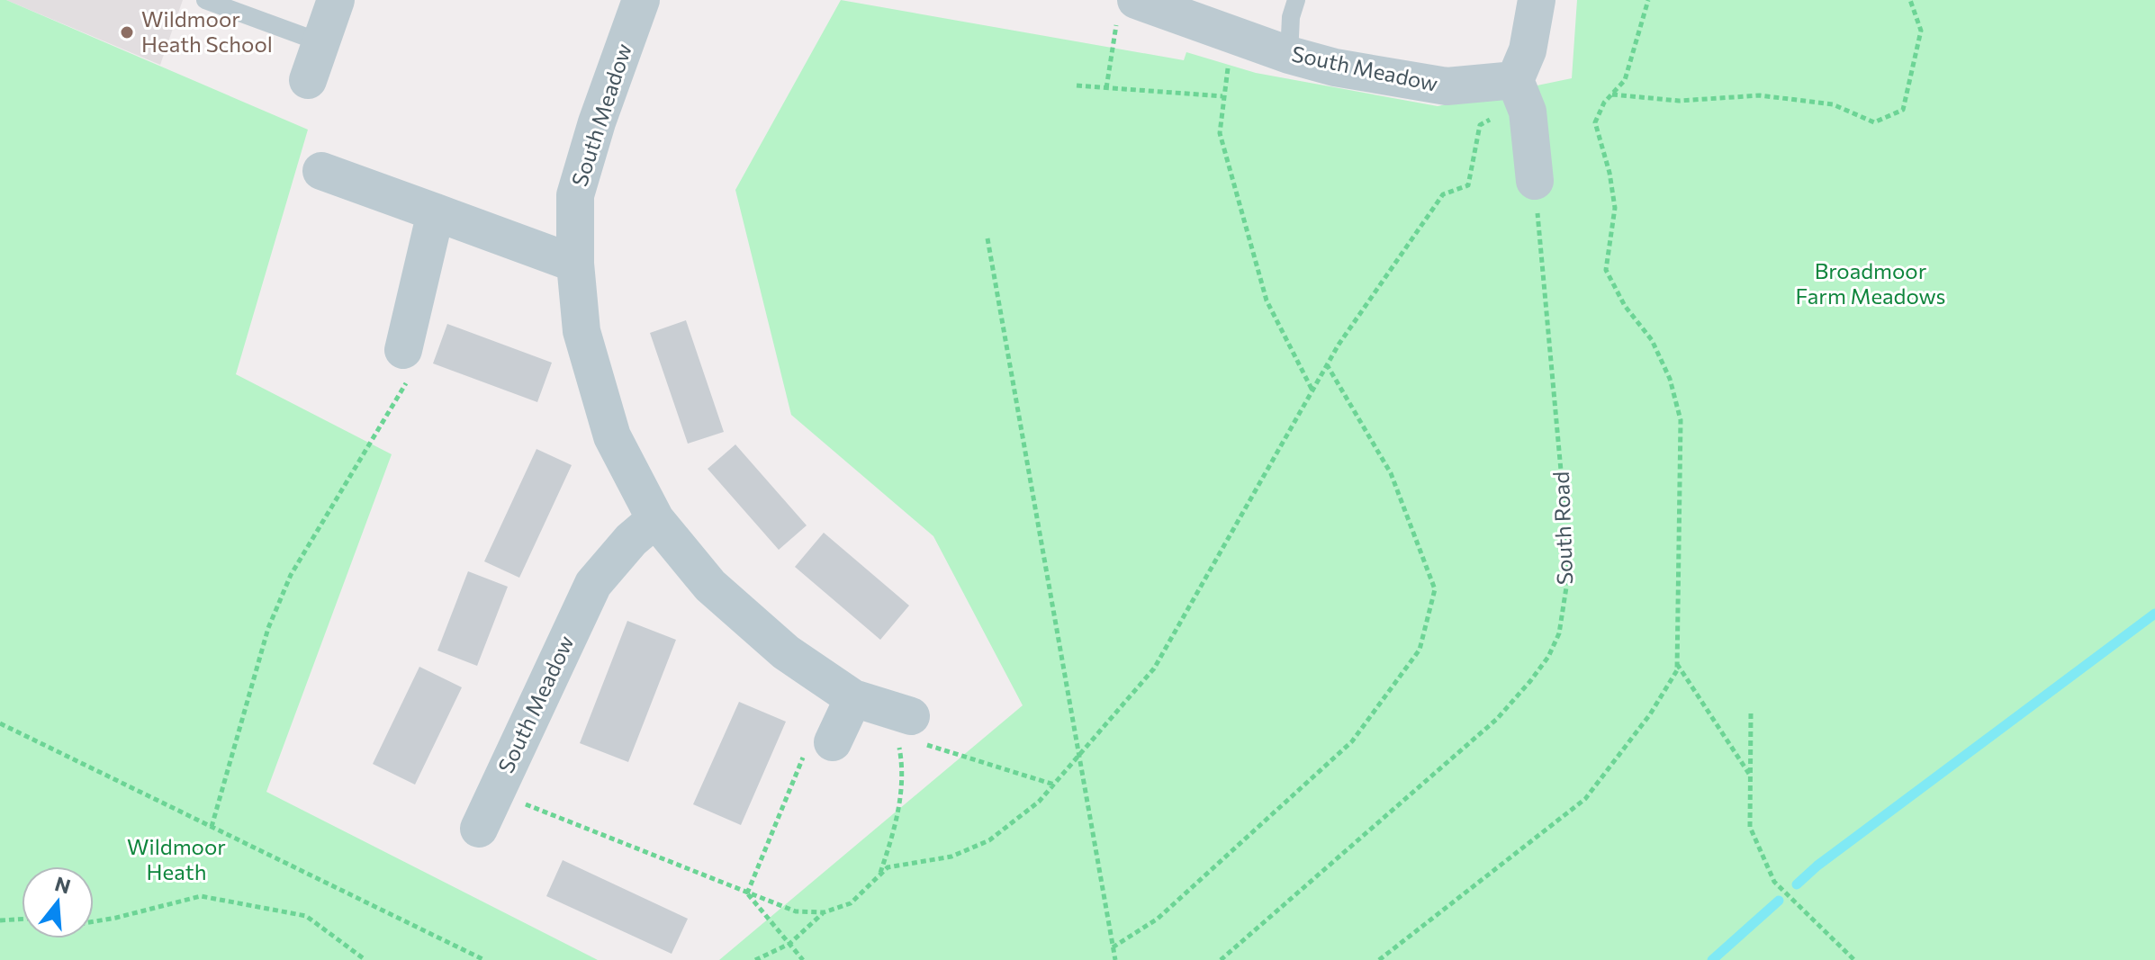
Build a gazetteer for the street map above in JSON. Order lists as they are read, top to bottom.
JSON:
{
  "streets": {
    "street": ["South Meadow"],
    "path": ["South Road"]
  },
  "parks": ["Broadmoor Farm Meadows", "Wildmoor Heath"],
  "places": ["Wildmoor Heath School"],
  "north": "top"
}
